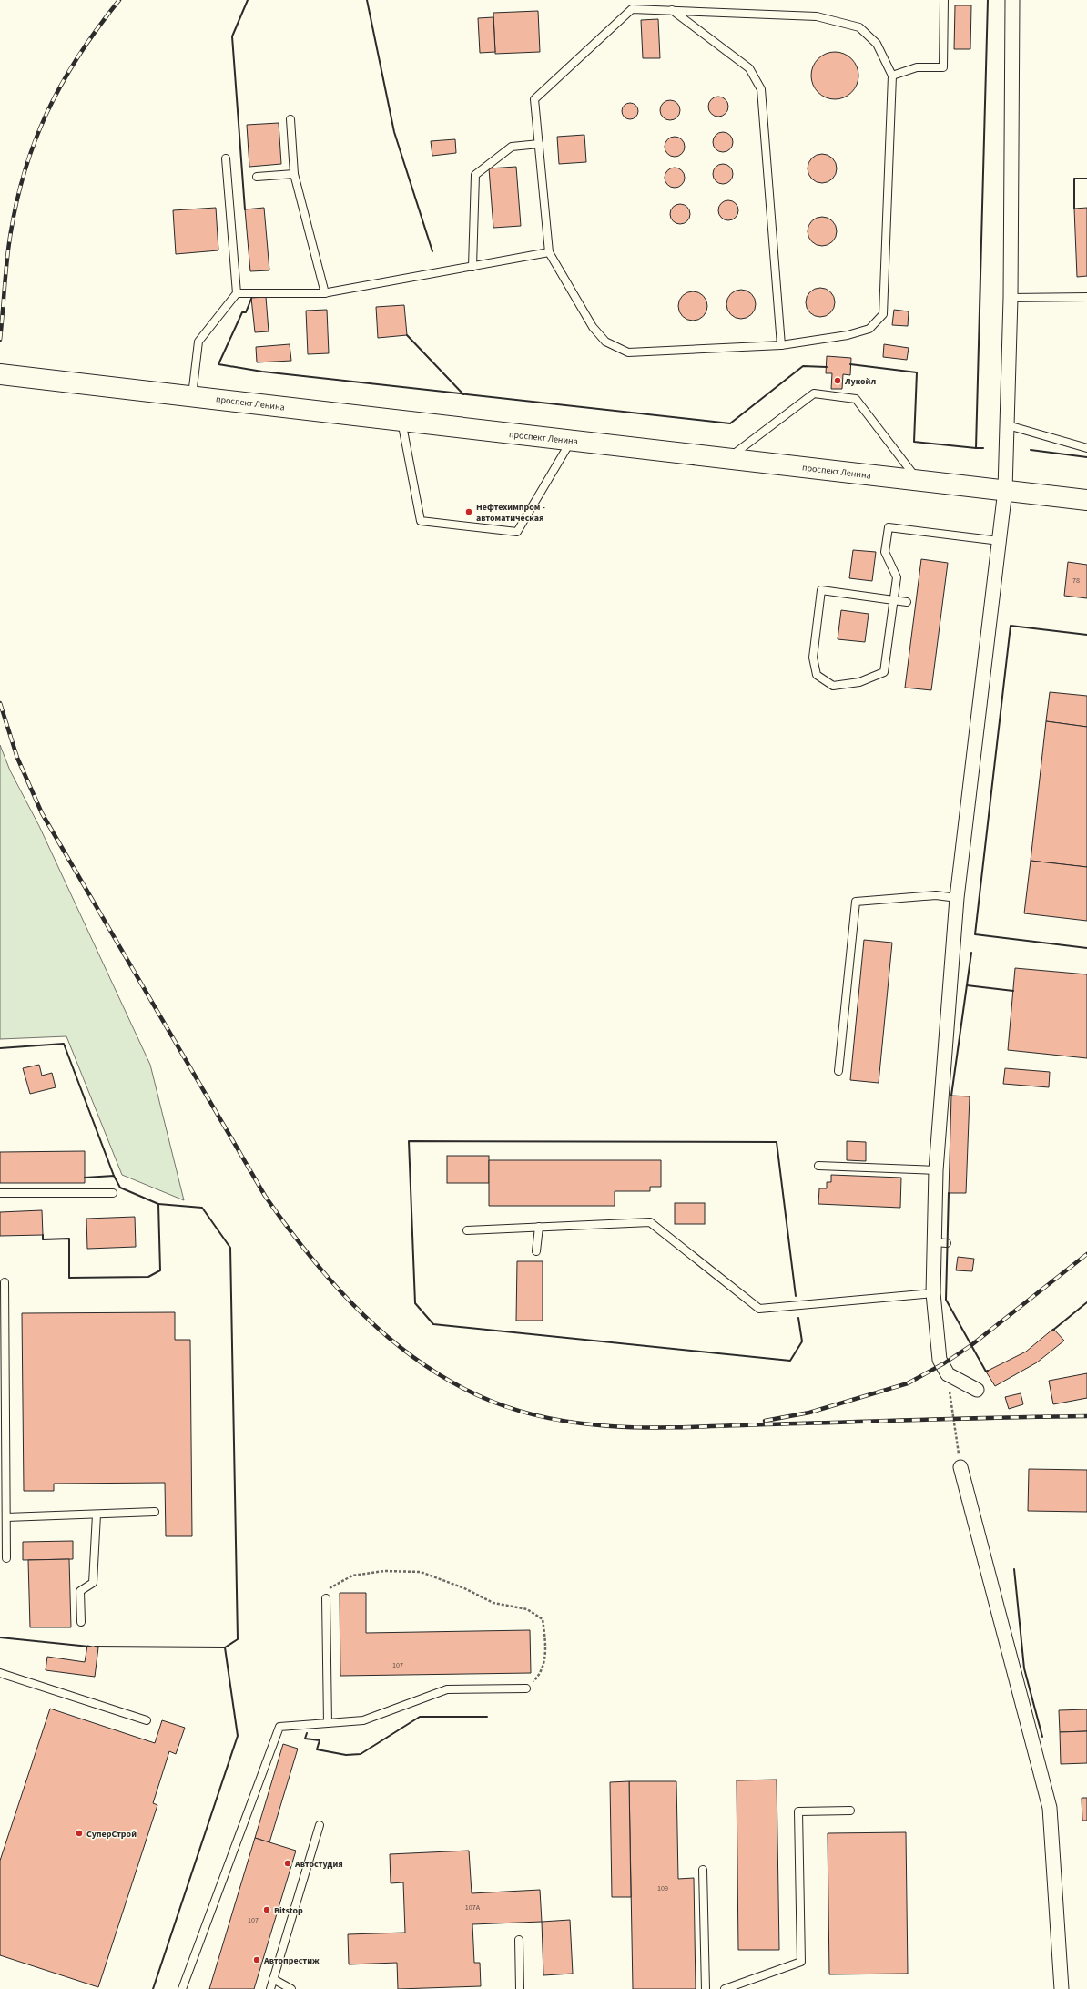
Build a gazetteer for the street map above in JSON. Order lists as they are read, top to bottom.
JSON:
{
  "streets": {
    "main road": ["проспект Ленина"]
  },
  "places": [
    "Лукойл",
    "Нефтехимпром - автоматическая",
    "СуперСтрой",
    "Автостудия",
    "Bitstop",
    "Автопрестиж"
  ],
  "house_numbers": [
    "78",
    "107",
    "109",
    "107А",
    "107"
  ]
}
